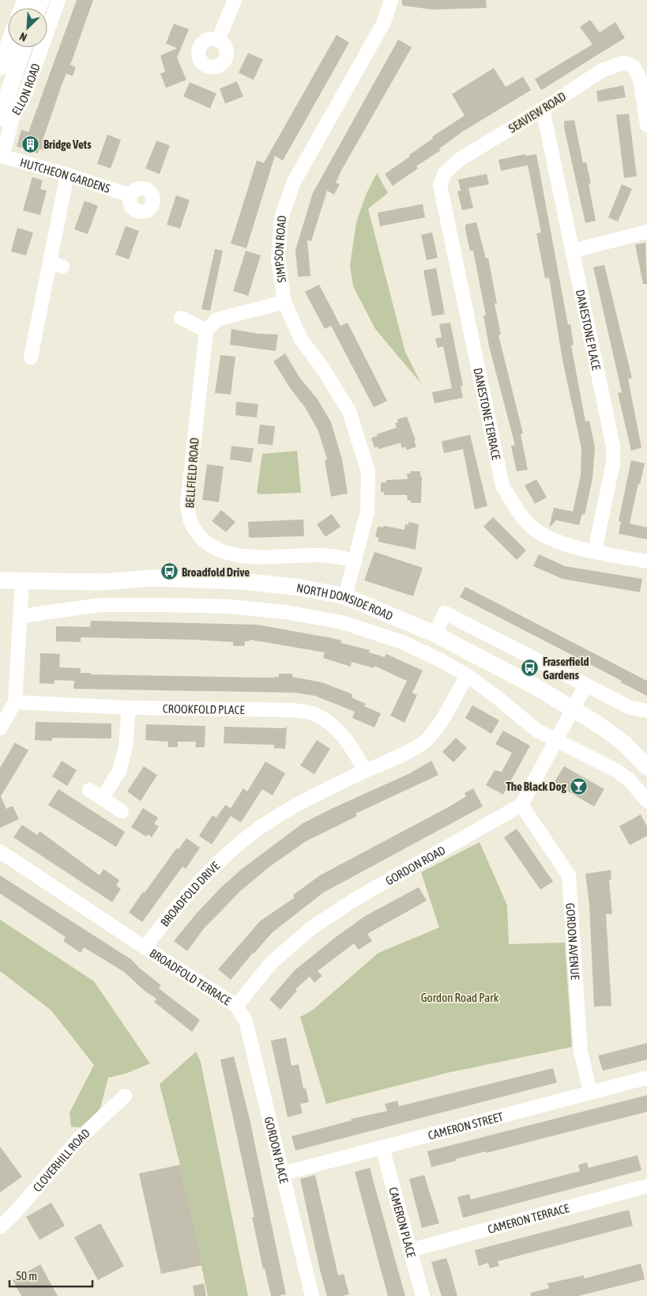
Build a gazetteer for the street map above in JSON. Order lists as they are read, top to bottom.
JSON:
{
  "streets": {
    "main road": ["ELLON ROAD", "NORTH DONSIDE ROAD"],
    "street": [
      "SEAVIEW ROAD",
      "HUTCHEON GARDENS",
      "SIMPSON ROAD",
      "DANESTONE PLACE",
      "DANESTONE TERRACE",
      "BELLFIELD ROAD",
      "CROOKFOLD PLACE",
      "GORDON ROAD",
      "BROADFOLD DRIVE",
      "GORDON AVENUE",
      "BROADFOLD TERRACE",
      "CAMERON STREET",
      "GORDON PLACE",
      "CLOVERHILL ROAD",
      "CAMERON TERRACE",
      "CAMERON PLACE"
    ]
  },
  "crossings": [
    ["ELLON ROAD", "HUTCHEON GARDENS"],
    ["SEAVIEW ROAD", "DANESTONE PLACE"],
    ["SEAVIEW ROAD", "DANESTONE TERRACE"],
    ["SIMPSON ROAD", "BELLFIELD ROAD"],
    ["SIMPSON ROAD", "NORTH DONSIDE ROAD"],
    ["DANESTONE PLACE", "DANESTONE TERRACE"],
    ["NORTH DONSIDE ROAD", "BROADFOLD DRIVE"],
    ["CROOKFOLD PLACE", "BROADFOLD DRIVE"],
    ["GORDON ROAD", "GORDON AVENUE"],
    ["GORDON ROAD", "BROADFOLD TERRACE"],
    ["GORDON ROAD", "GORDON PLACE"],
    ["BROADFOLD DRIVE", "BROADFOLD TERRACE"],
    ["GORDON AVENUE", "CAMERON STREET"],
    ["BROADFOLD TERRACE", "GORDON PLACE"],
    ["CAMERON STREET", "GORDON PLACE"],
    ["CAMERON STREET", "CAMERON PLACE"],
    ["CAMERON TERRACE", "CAMERON PLACE"]
  ],
  "parks": ["Gordon Road Park"],
  "places": {
    "building": ["Bridge Vets"],
    "bus stop": ["Broadfold Drive", "Fraserfield Gardens"],
    "bar": ["The Black Dog"]
  },
  "scale_bar": "50 m",
  "north": "bottom left"
}
